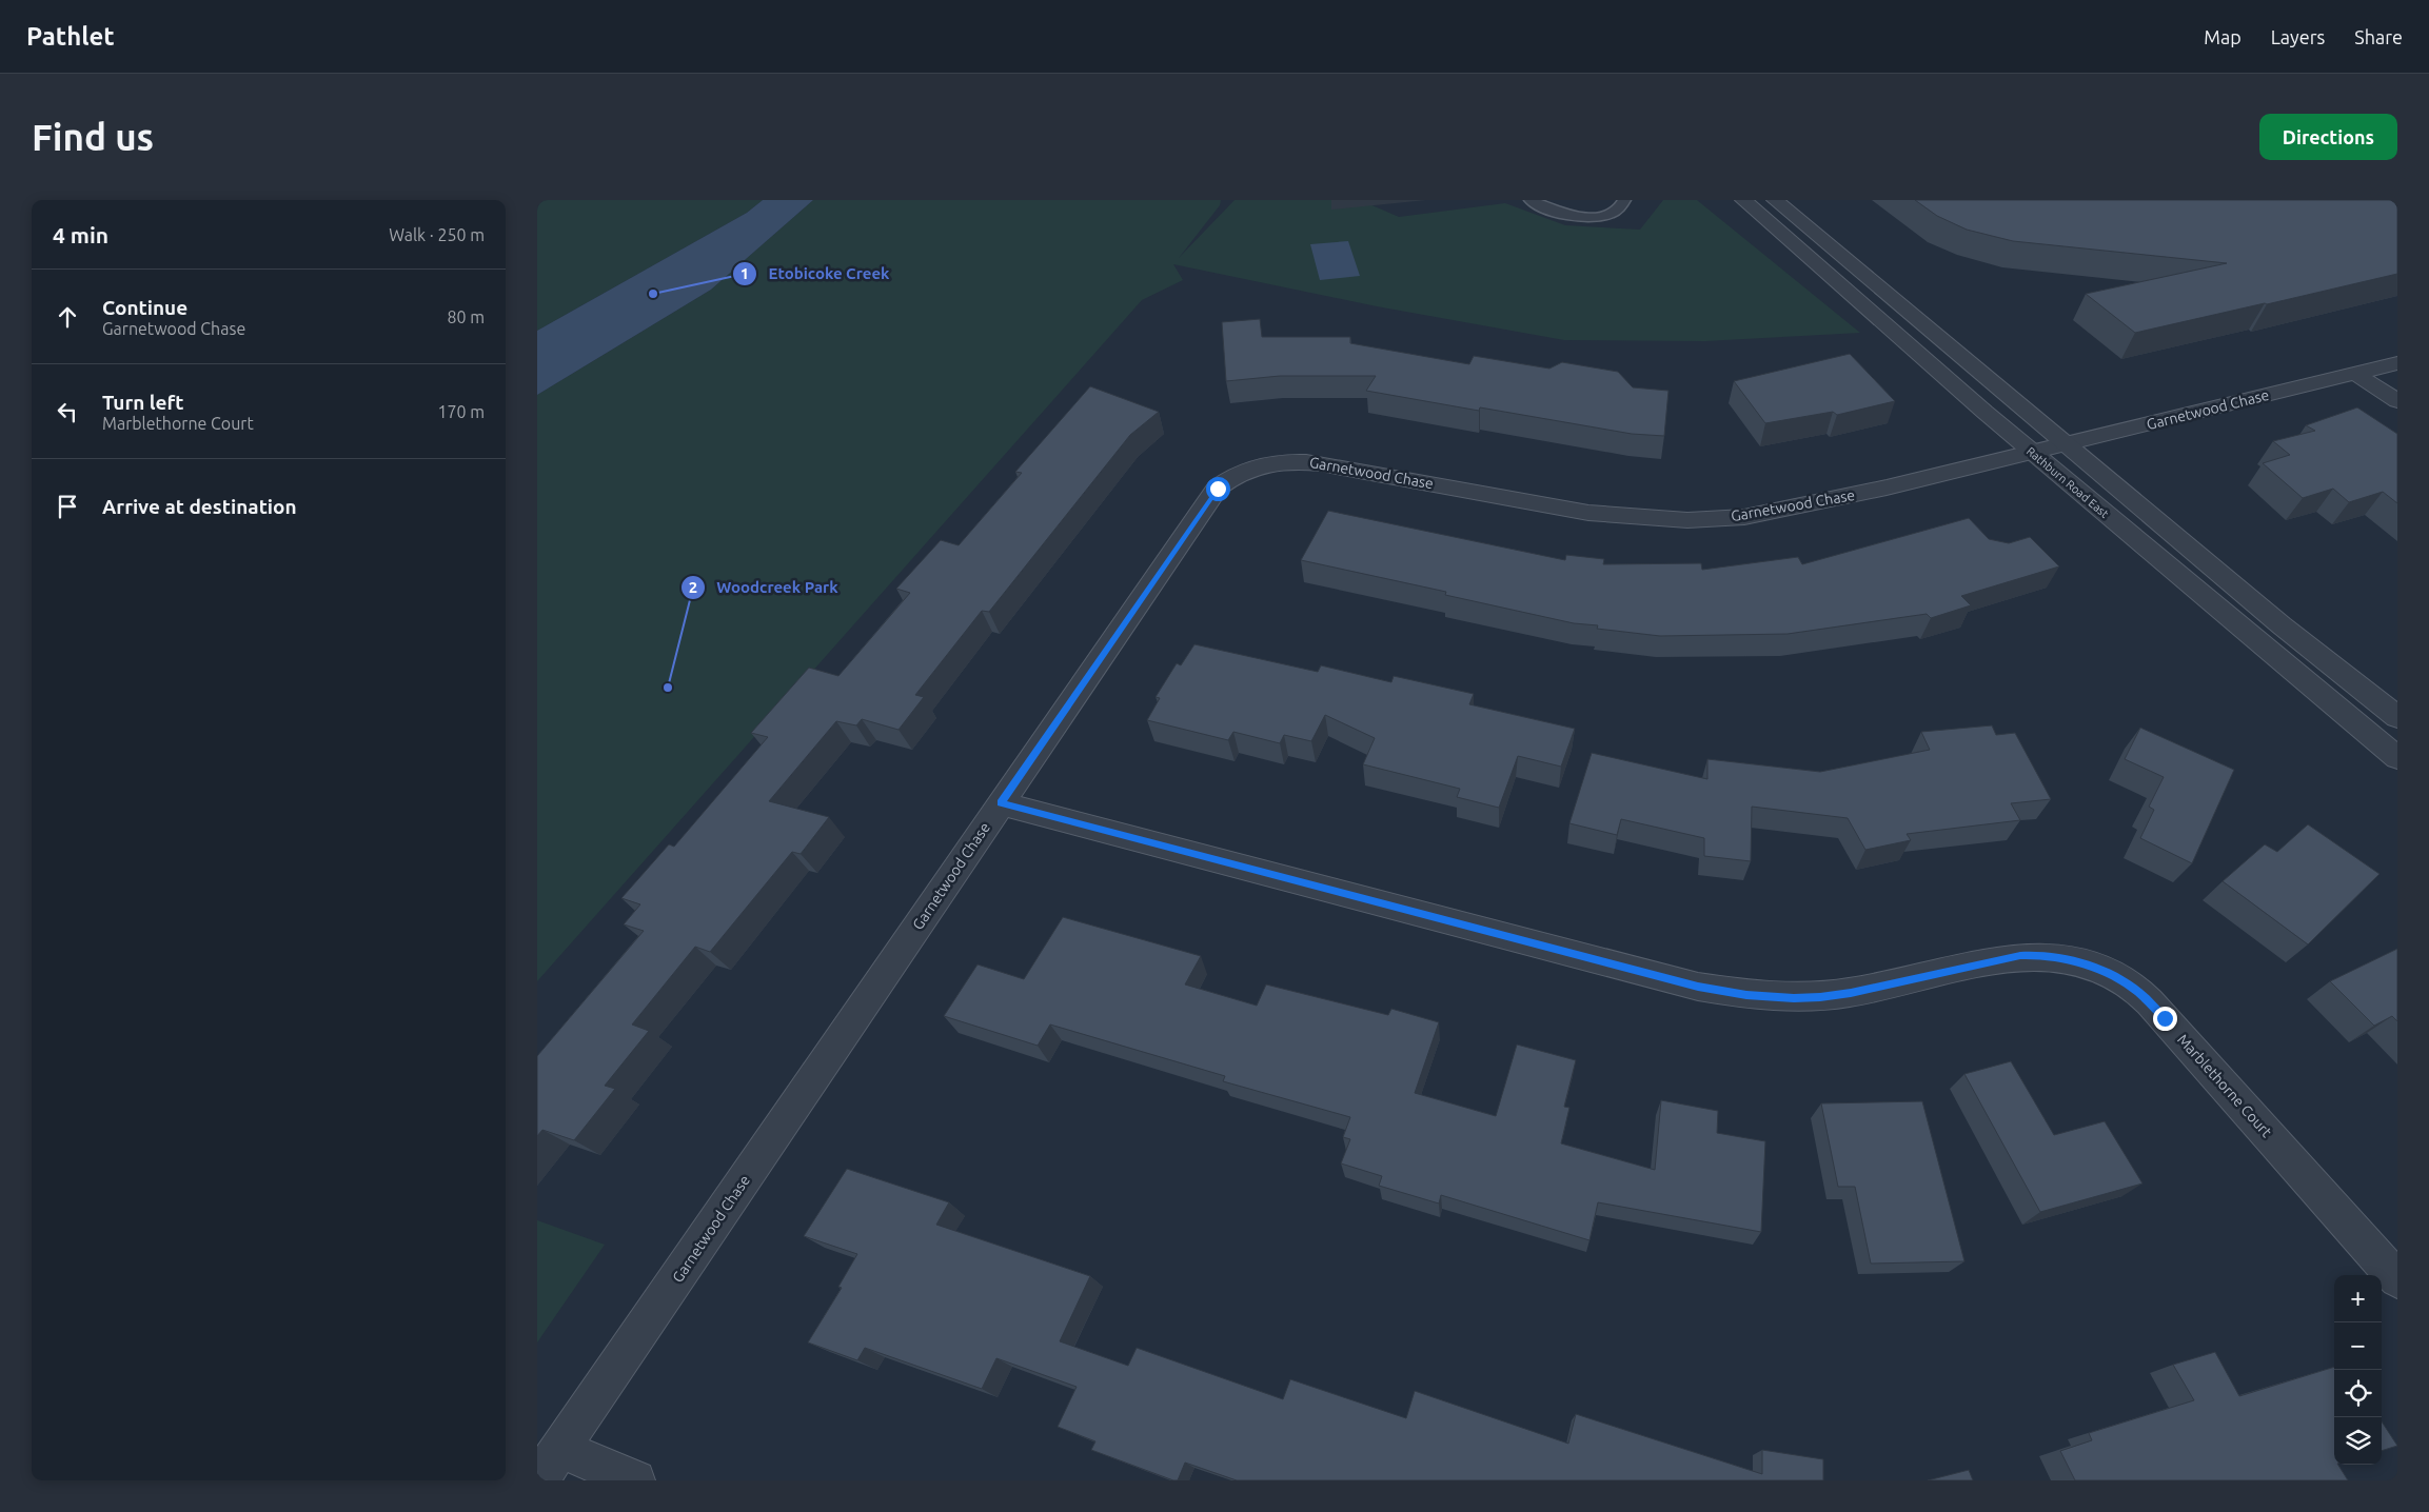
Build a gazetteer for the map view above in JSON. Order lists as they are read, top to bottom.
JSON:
{
  "streets": {
    "street": ["Garnetwood Chase", "Rathburn Road East", "Marblethorne Court"]
  },
  "crossings": [
    ["Garnetwood Chase", "Rathburn Road East"],
    ["Garnetwood Chase", "Marblethorne Court"]
  ],
  "places": ["Etobicoke Creek", "Woodcreek Park"],
  "page": {
    "header": "Pathlet",
    "nav": ["Map", "Layers", "Share"],
    "buttons": "Directions",
    "title": "Find us",
    "heading": ["4 min", "Walk · 250 m"],
    "list": [
      ["Continue", "Garnetwood Chase", "80 m"],
      ["Turn left", "Marblethorne Court", "170 m"],
      "Arrive at destination"
    ],
    "map_buttons": ["+", "−"]
  }
}
